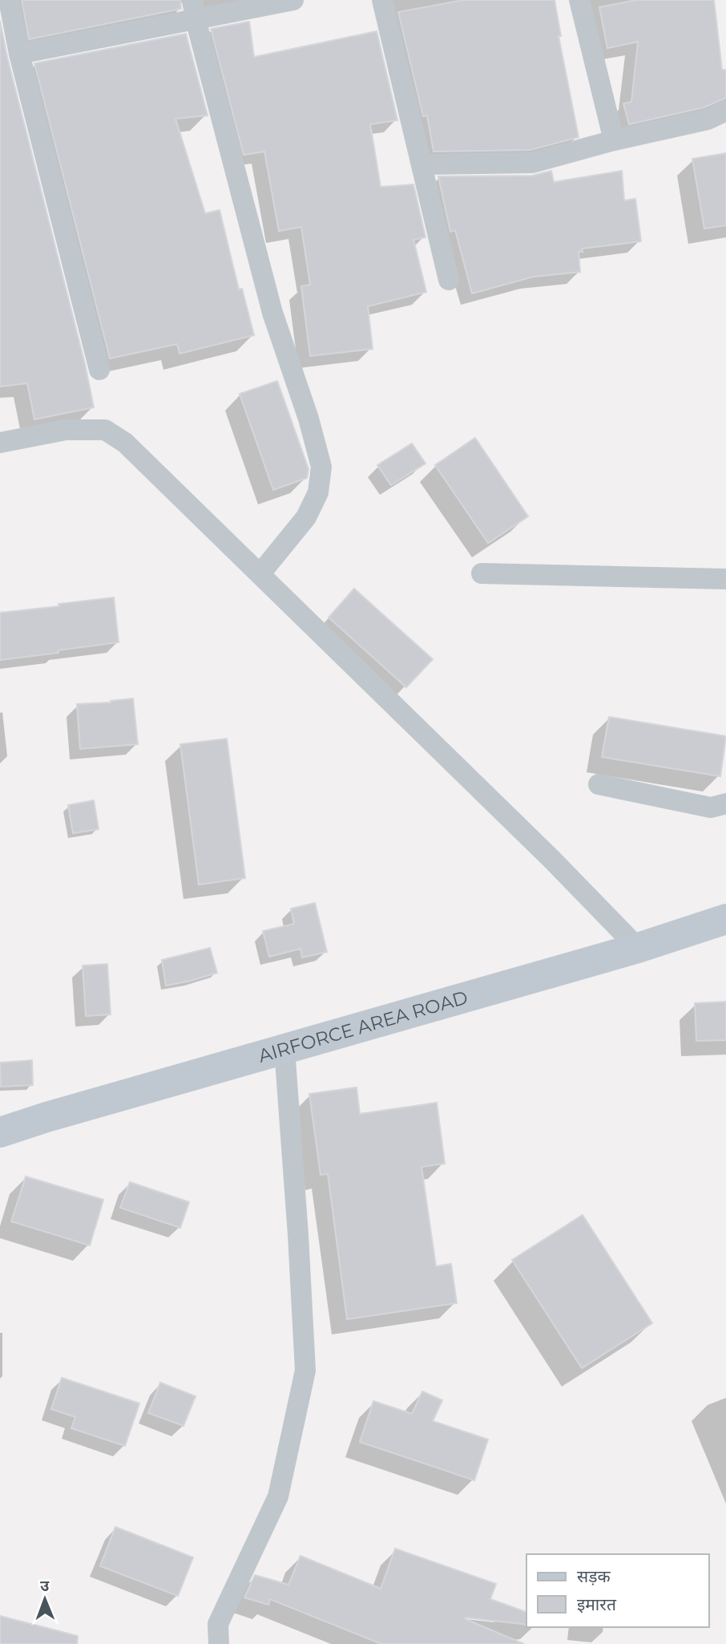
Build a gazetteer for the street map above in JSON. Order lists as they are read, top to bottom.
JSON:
{
  "streets": {
    "street": ["AIRFORCE AREA ROAD"]
  },
  "legend": ["सड़क", "इमारत"],
  "north": "top"
}
